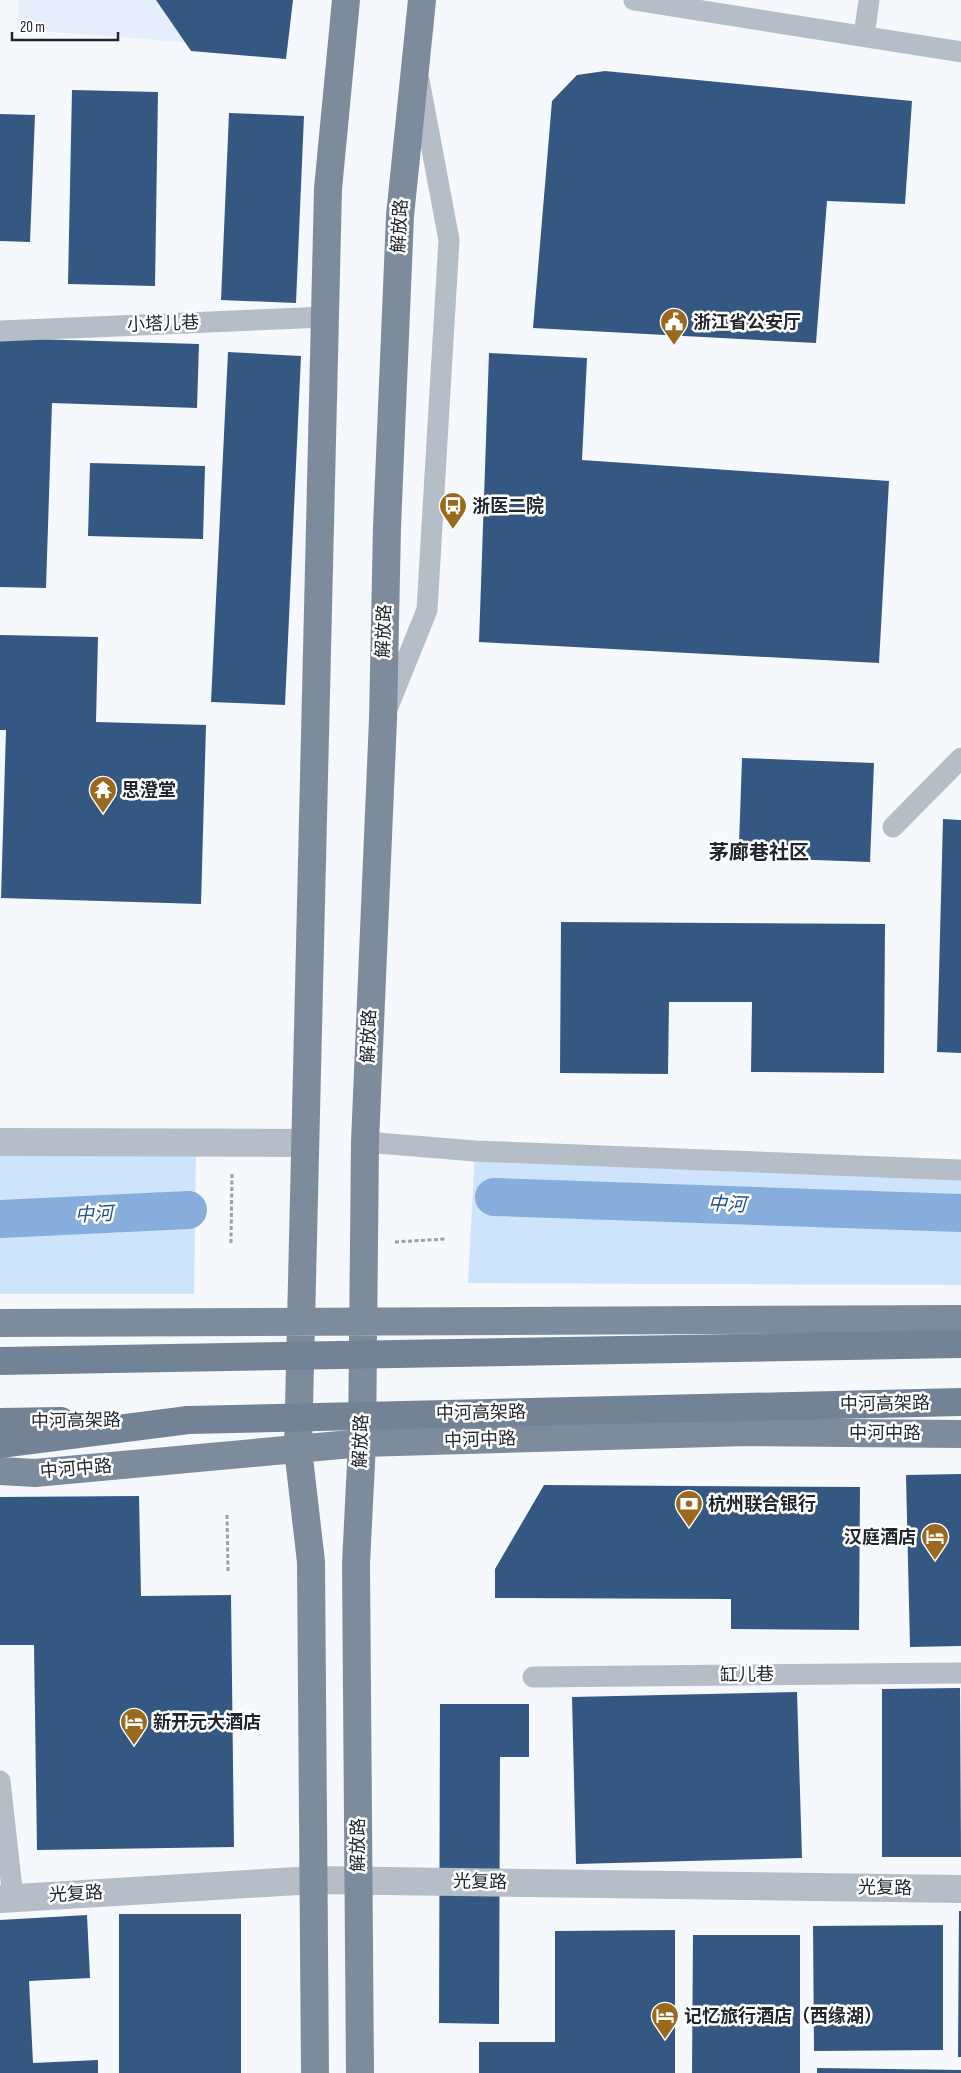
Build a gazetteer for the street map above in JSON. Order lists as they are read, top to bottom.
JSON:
{
  "streets": {
    "highway": ["中河高架路"],
    "main road": ["解放路", "中河中路"],
    "street": ["光复路"],
    "lane": ["小塔儿巷", "缸儿巷"]
  },
  "crossings": [
    ["解放路", "中河中路"],
    ["解放路", "光复路"]
  ],
  "districts": ["茅廊巷社区"],
  "water": ["中河"],
  "places": {
    "public building": ["浙江省公安厅"],
    "bus stop": ["浙医二院"],
    "temple": ["思澄堂"],
    "bank": ["杭州联合银行"],
    "hotel": ["汉庭酒店", "新开元大酒店", "记忆旅行酒店（西缘湖）"]
  },
  "scale_bar": "20 m"
}
